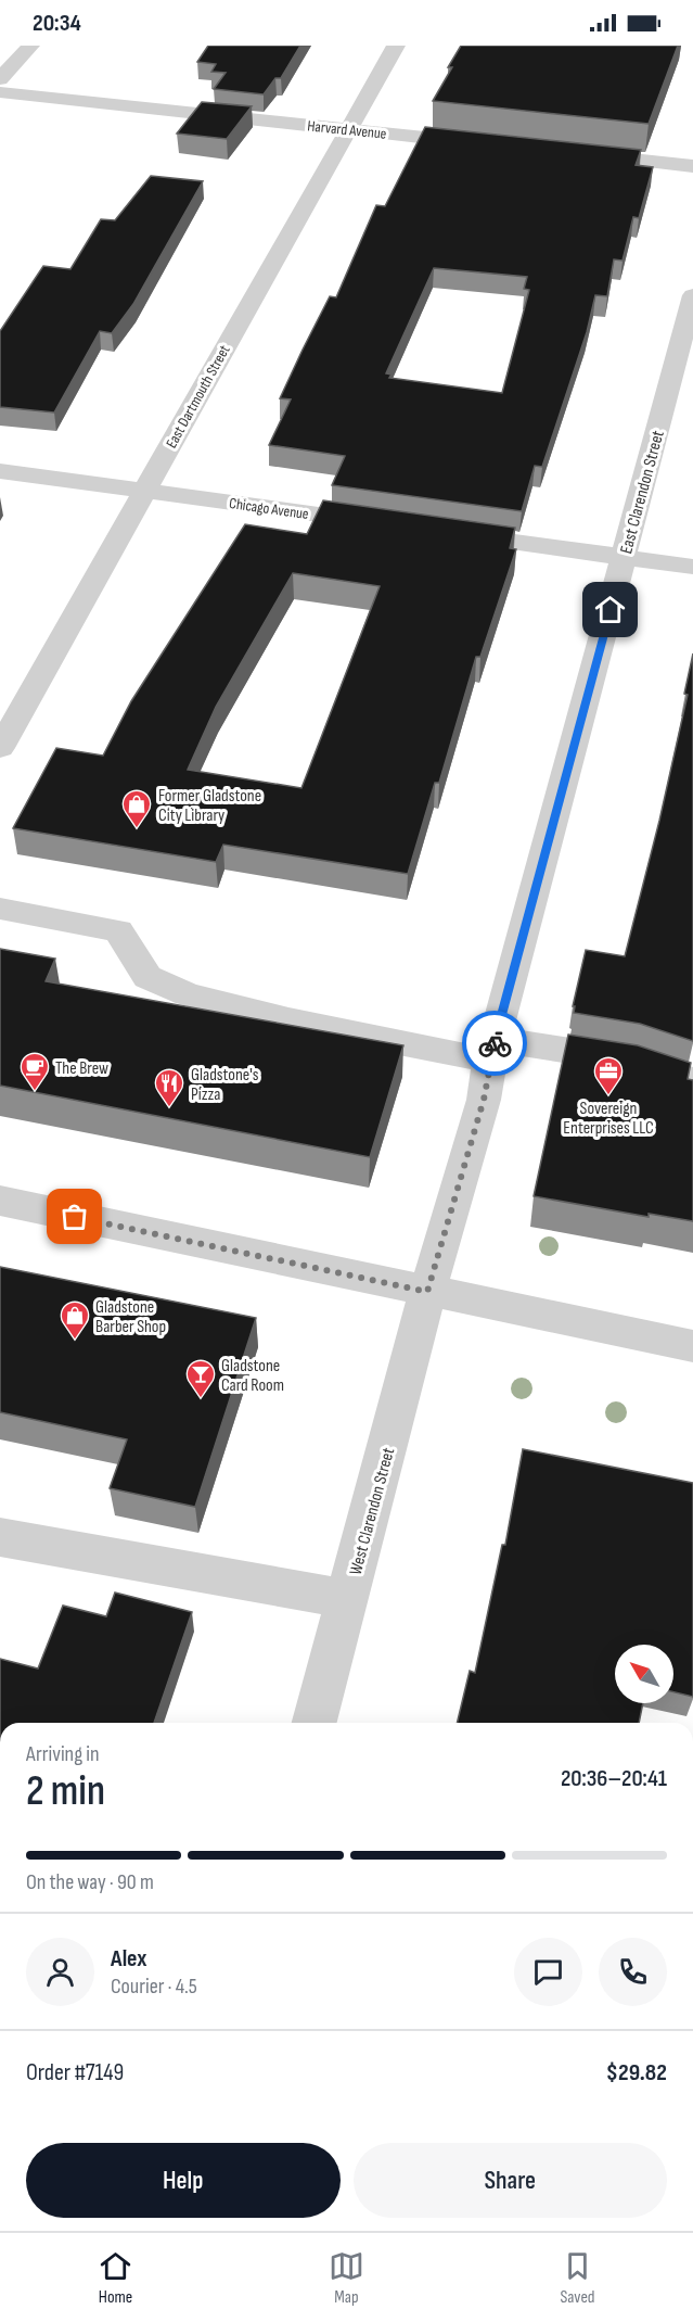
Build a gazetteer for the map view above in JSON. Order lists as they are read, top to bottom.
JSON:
{
  "streets": {
    "street": [
      "Harvard Avenue",
      "East Dartmouth Street",
      "East Clarendon Street",
      "Chicago Avenue",
      "West Clarendon Street"
    ]
  },
  "crossings": [
    ["Harvard Avenue", "East Dartmouth Street"],
    ["East Dartmouth Street", "Chicago Avenue"],
    ["East Clarendon Street", "West Clarendon Street"]
  ],
  "places": {
    "shop": ["Former Gladstone City Library", "Gladstone Barber Shop"],
    "cafe": ["The Brew"],
    "office": ["Sovereign Enterprises LLC"],
    "restaurant": ["Gladstone's Pizza"],
    "bar": ["Gladstone Card Room"]
  },
  "north": "top left",
  "page": {
    "status": "20:34",
    "heading": ["2 min", "Arriving in", "20:36–20:41"],
    "panel": [
      "Alex",
      "Courier · 4.5",
      "Order #7149",
      "$29.82"
    ],
    "bar": "On the way · 90 m",
    "buttons": ["Help", "Share"],
    "tabs": ["Home", "Map", "Saved"]
  }
}
